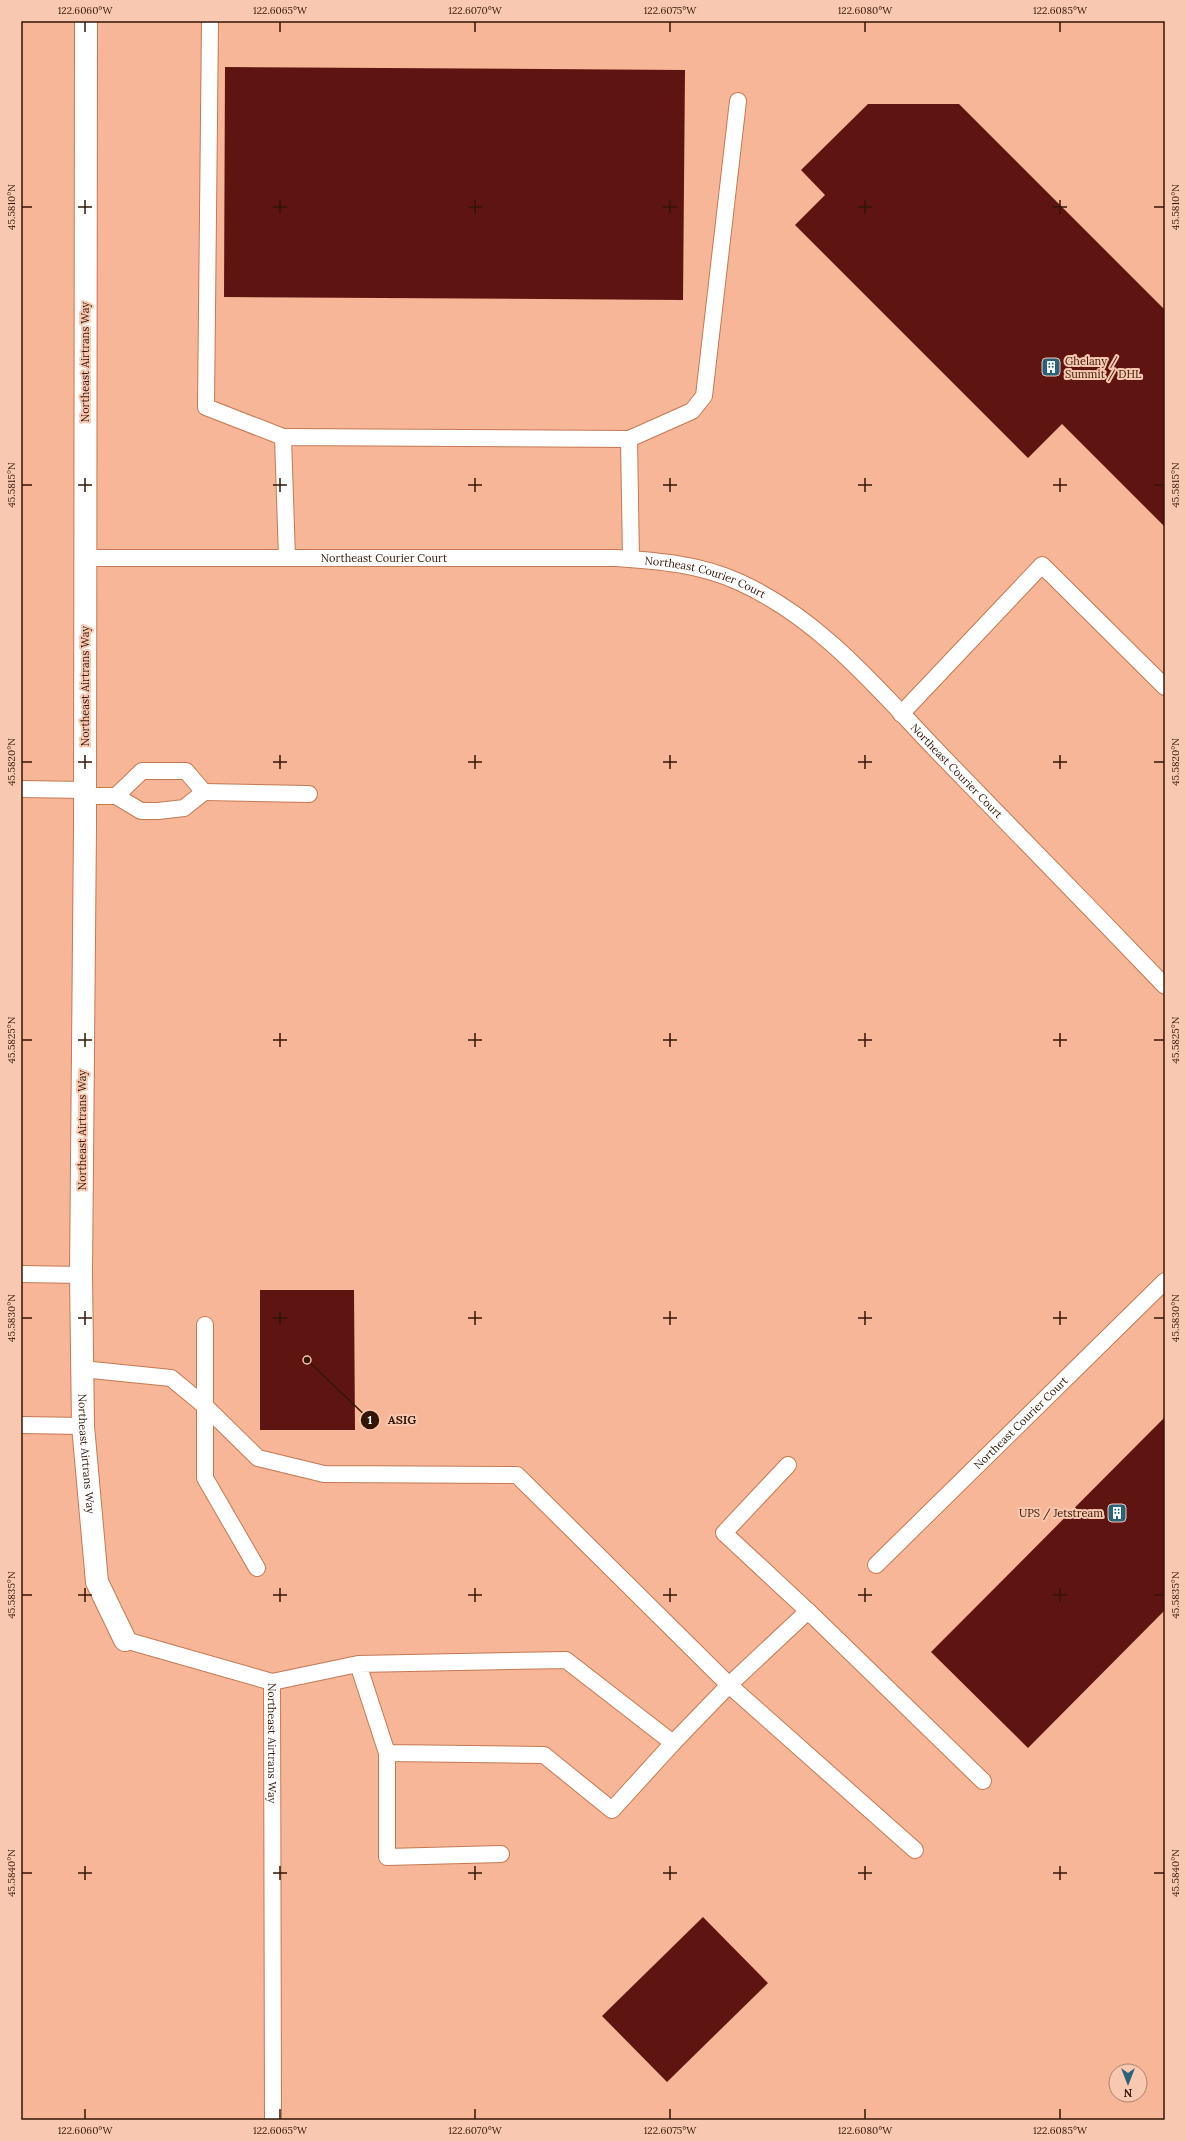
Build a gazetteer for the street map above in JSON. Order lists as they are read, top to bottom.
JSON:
{
  "streets": {
    "street": ["Northeast Airtrans Way"],
    "lane": ["Northeast Courier Court"]
  },
  "crossings": [
    ["Northeast Airtrans Way", "Northeast Courier Court"]
  ],
  "places": {
    "building": ["Ghelany / Summit / DHL", "UPS / Jetstream"],
    "other": ["ASIG"]
  },
  "north": "bottom",
  "coordinates": [
    "122.6060°W",
    "122.6065°W",
    "122.6070°W",
    "122.6075°W",
    "122.6080°W",
    "122.6085°W",
    "45.5810°N",
    "45.5815°N",
    "45.5820°N",
    "45.5825°N",
    "45.5830°N",
    "45.5835°N",
    "45.5840°N"
  ]
}
